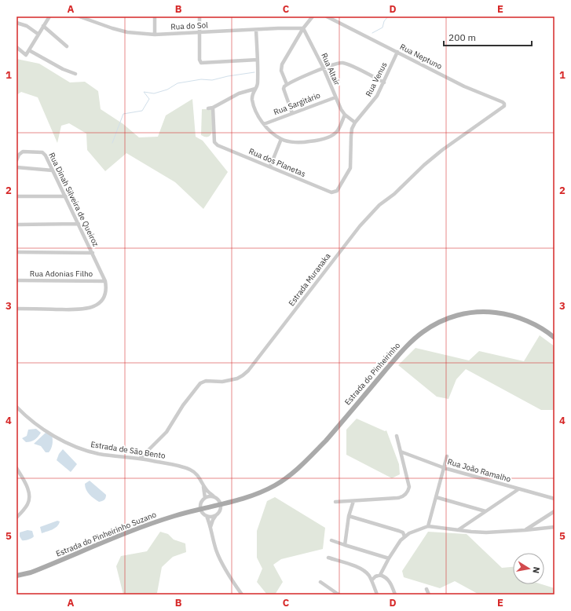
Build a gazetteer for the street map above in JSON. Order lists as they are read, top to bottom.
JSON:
{
  "streets": {
    "main road": ["Estrada do Pinheirinho", "Estrada do Pinheirinho Suzano"],
    "street": [
      "Rua do Sol",
      "Rua Neptuno",
      "Rua Altair",
      "Rua Venus",
      "Rua Sargitário",
      "Rua dos Planetas",
      "Rua Dinah Silveira de Queiroz",
      "Rua Adonias Filho",
      "Estrada Muranaka",
      "Estrada de São Bento",
      "Rua João Ramalho"
    ]
  },
  "crossings": [
    ["Rua do Sol", "Rua Altair"],
    ["Rua Neptuno", "Rua Venus"],
    ["Rua Neptuno", "Estrada Muranaka"],
    ["Rua Altair", "Rua Sargitário"],
    ["Rua Venus", "Rua dos Planetas"],
    ["Rua Dinah Silveira de Queiroz", "Rua Adonias Filho"],
    ["Estrada Muranaka", "Estrada de São Bento"],
    ["Estrada do Pinheirinho", "Estrada do Pinheirinho Suzano"]
  ],
  "scale_bar": "200 m",
  "north": "right",
  "grid": {
    "columns": [
      "A",
      "B",
      "C",
      "D",
      "E"
    ],
    "rows": [
      "1",
      "2",
      "3",
      "4",
      "5"
    ]
  }
}
